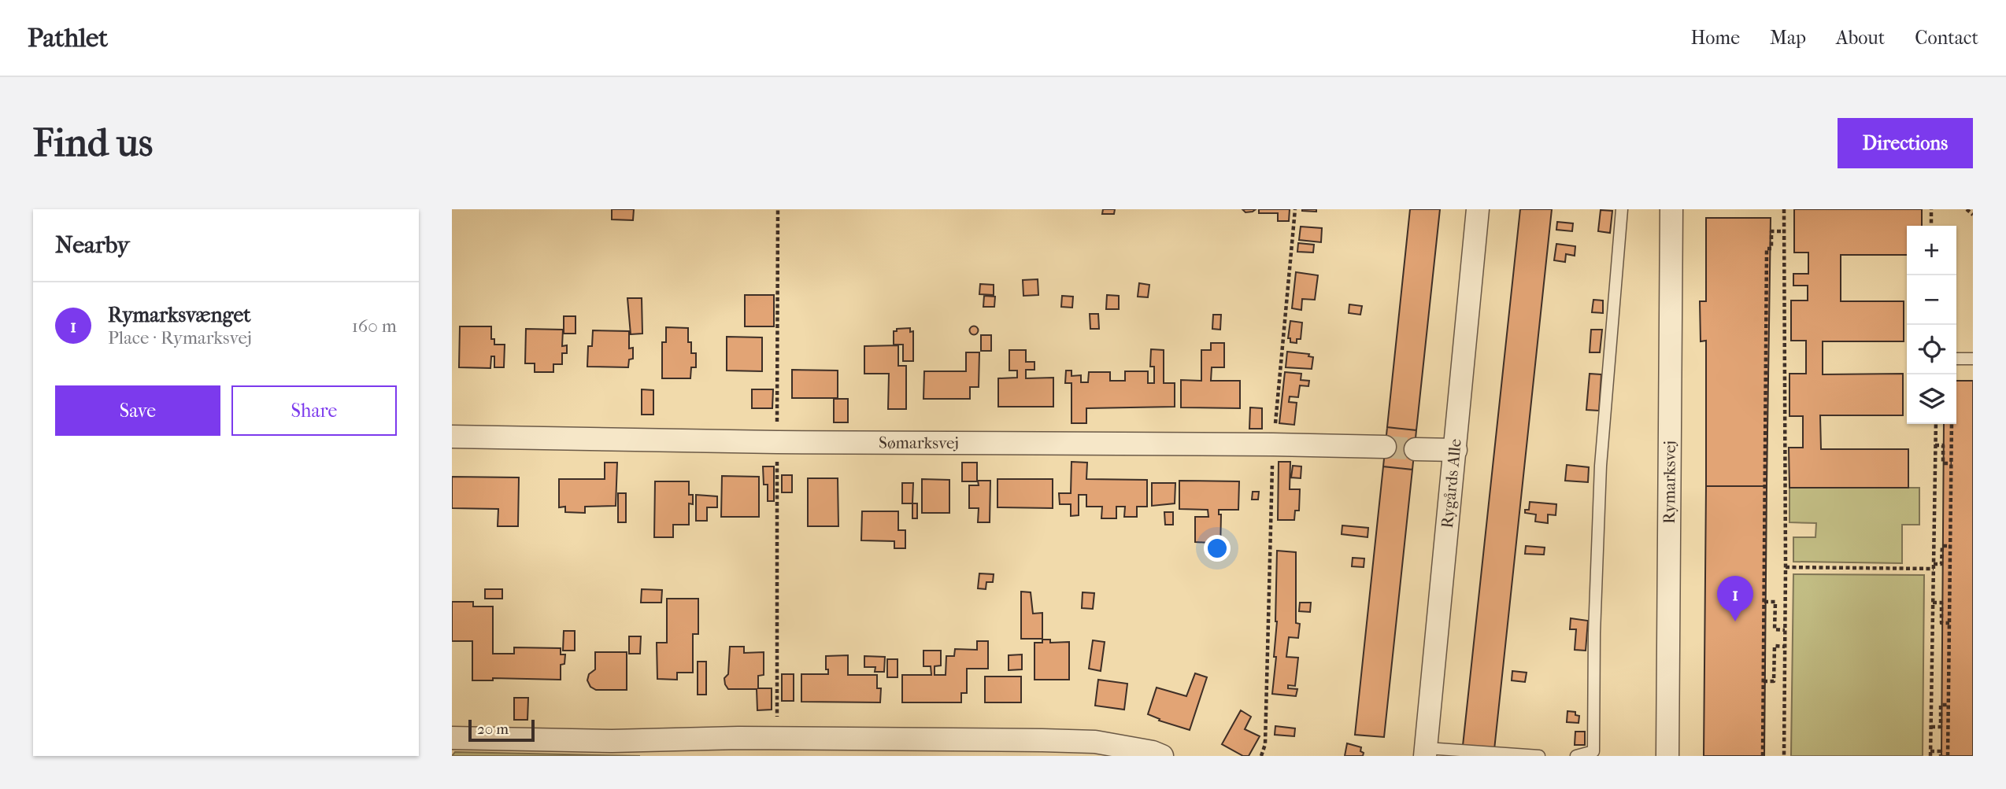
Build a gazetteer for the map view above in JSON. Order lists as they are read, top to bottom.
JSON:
{
  "streets": {
    "street": ["Sømarksvej", "Rygårds Alle", "Rymarksvej"]
  },
  "scale_bar": "20 m",
  "page": {
    "header": "Pathlet",
    "nav": [
      "Home",
      "Map",
      "About",
      "Contact"
    ],
    "buttons": [
      "Directions",
      ["Save", "Share"]
    ],
    "title": "Find us",
    "heading": "Nearby",
    "map_buttons": ["+", "−"],
    "list": [
      {
        "mark": "1",
        "name": "Rymarksvænget",
        "note": "Place · Rymarksvej",
        "value": "160 m"
      }
    ],
    "pins": "1",
    "scale": "20 m"
  }
}
